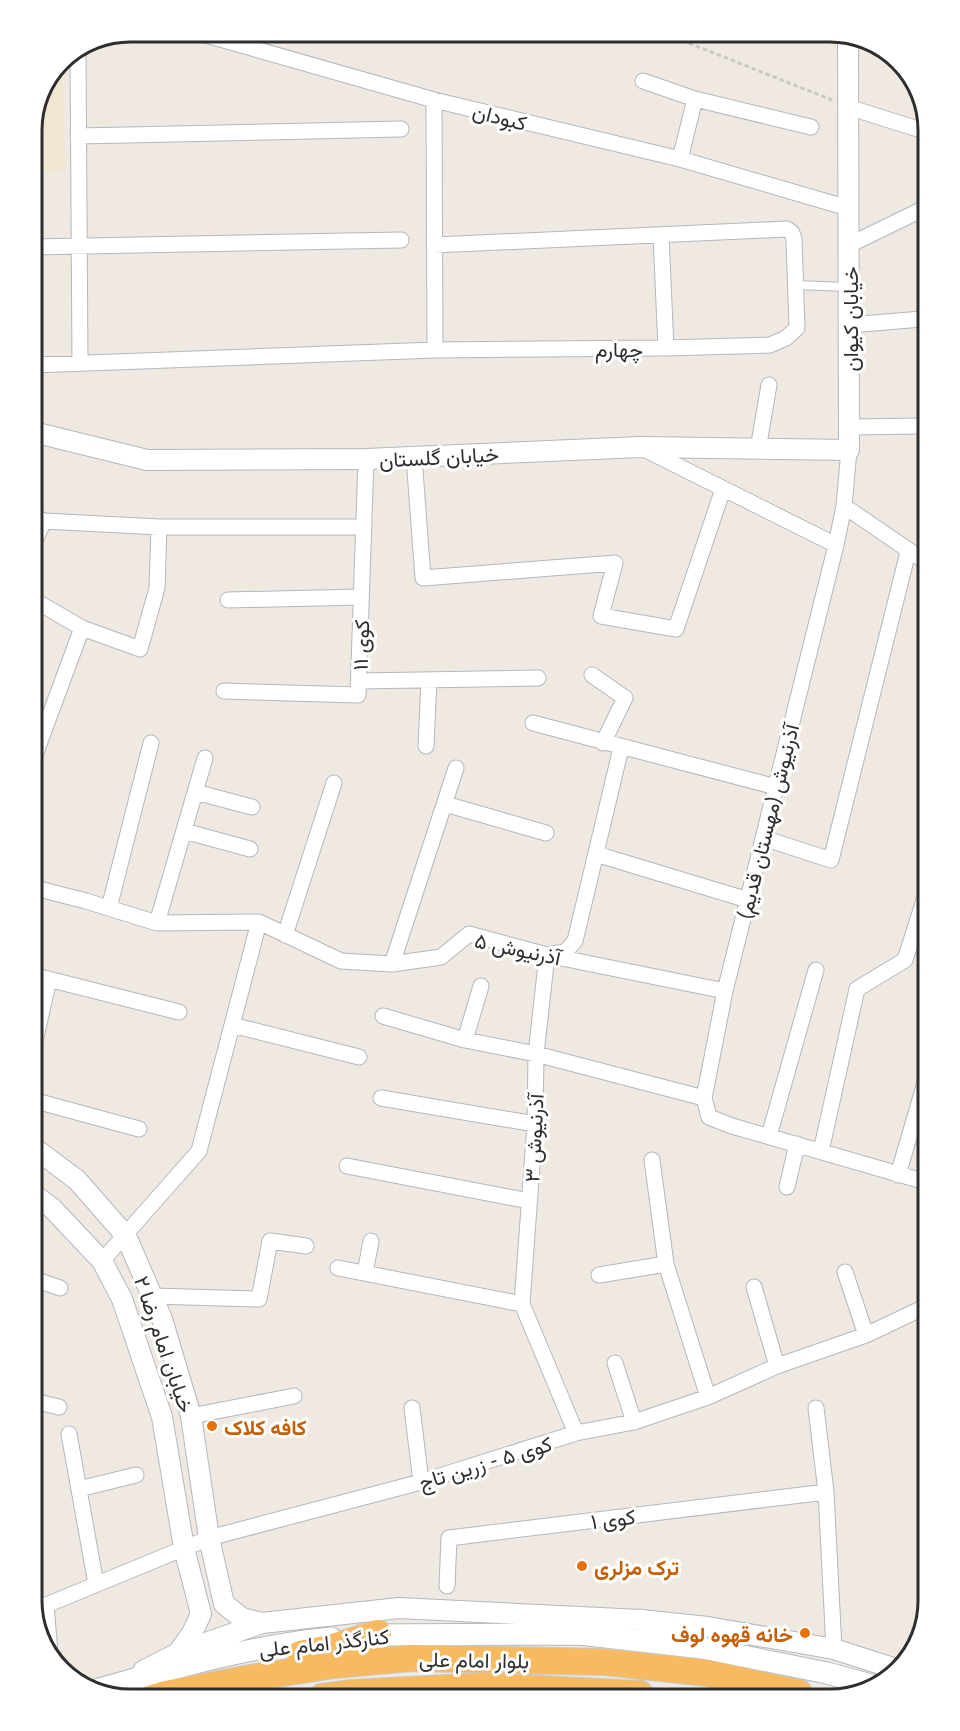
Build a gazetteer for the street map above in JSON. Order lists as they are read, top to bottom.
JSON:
{
  "streets": {
    "highway": ["بلوار امام علی"],
    "main road": ["کنارگذر امام علی"],
    "street": [
      "کبودان",
      "خیابان کیوان",
      "چهارم",
      "خیابان گلستان",
      "کوی ۱۱",
      "آذرنیوش (مهستان قدیم)",
      "آذرنیوش ۵",
      "آذرنیوش ۳",
      "خیابان امام رضا ۲",
      "کوی ۵ - زرین تاج",
      "کوی ۱"
    ]
  },
  "crossings": [
    ["کبودان", "خیابان کیوان"],
    ["خیابان کیوان", "خیابان گلستان"],
    ["خیابان کیوان", "آذرنیوش (مهستان قدیم)"],
    ["خیابان گلستان", "کوی ۱۱"],
    ["آذرنیوش (مهستان قدیم)", "آذرنیوش ۵"],
    ["آذرنیوش ۵", "آذرنیوش ۳"],
    ["آذرنیوش ۳", "کوی ۵ - زرین تاج"],
    ["خیابان امام رضا ۲", "کوی ۵ - زرین تاج"]
  ],
  "places": ["کافه کلاک", "ترک مزلری", "خانه قهوه لوف"]
}
